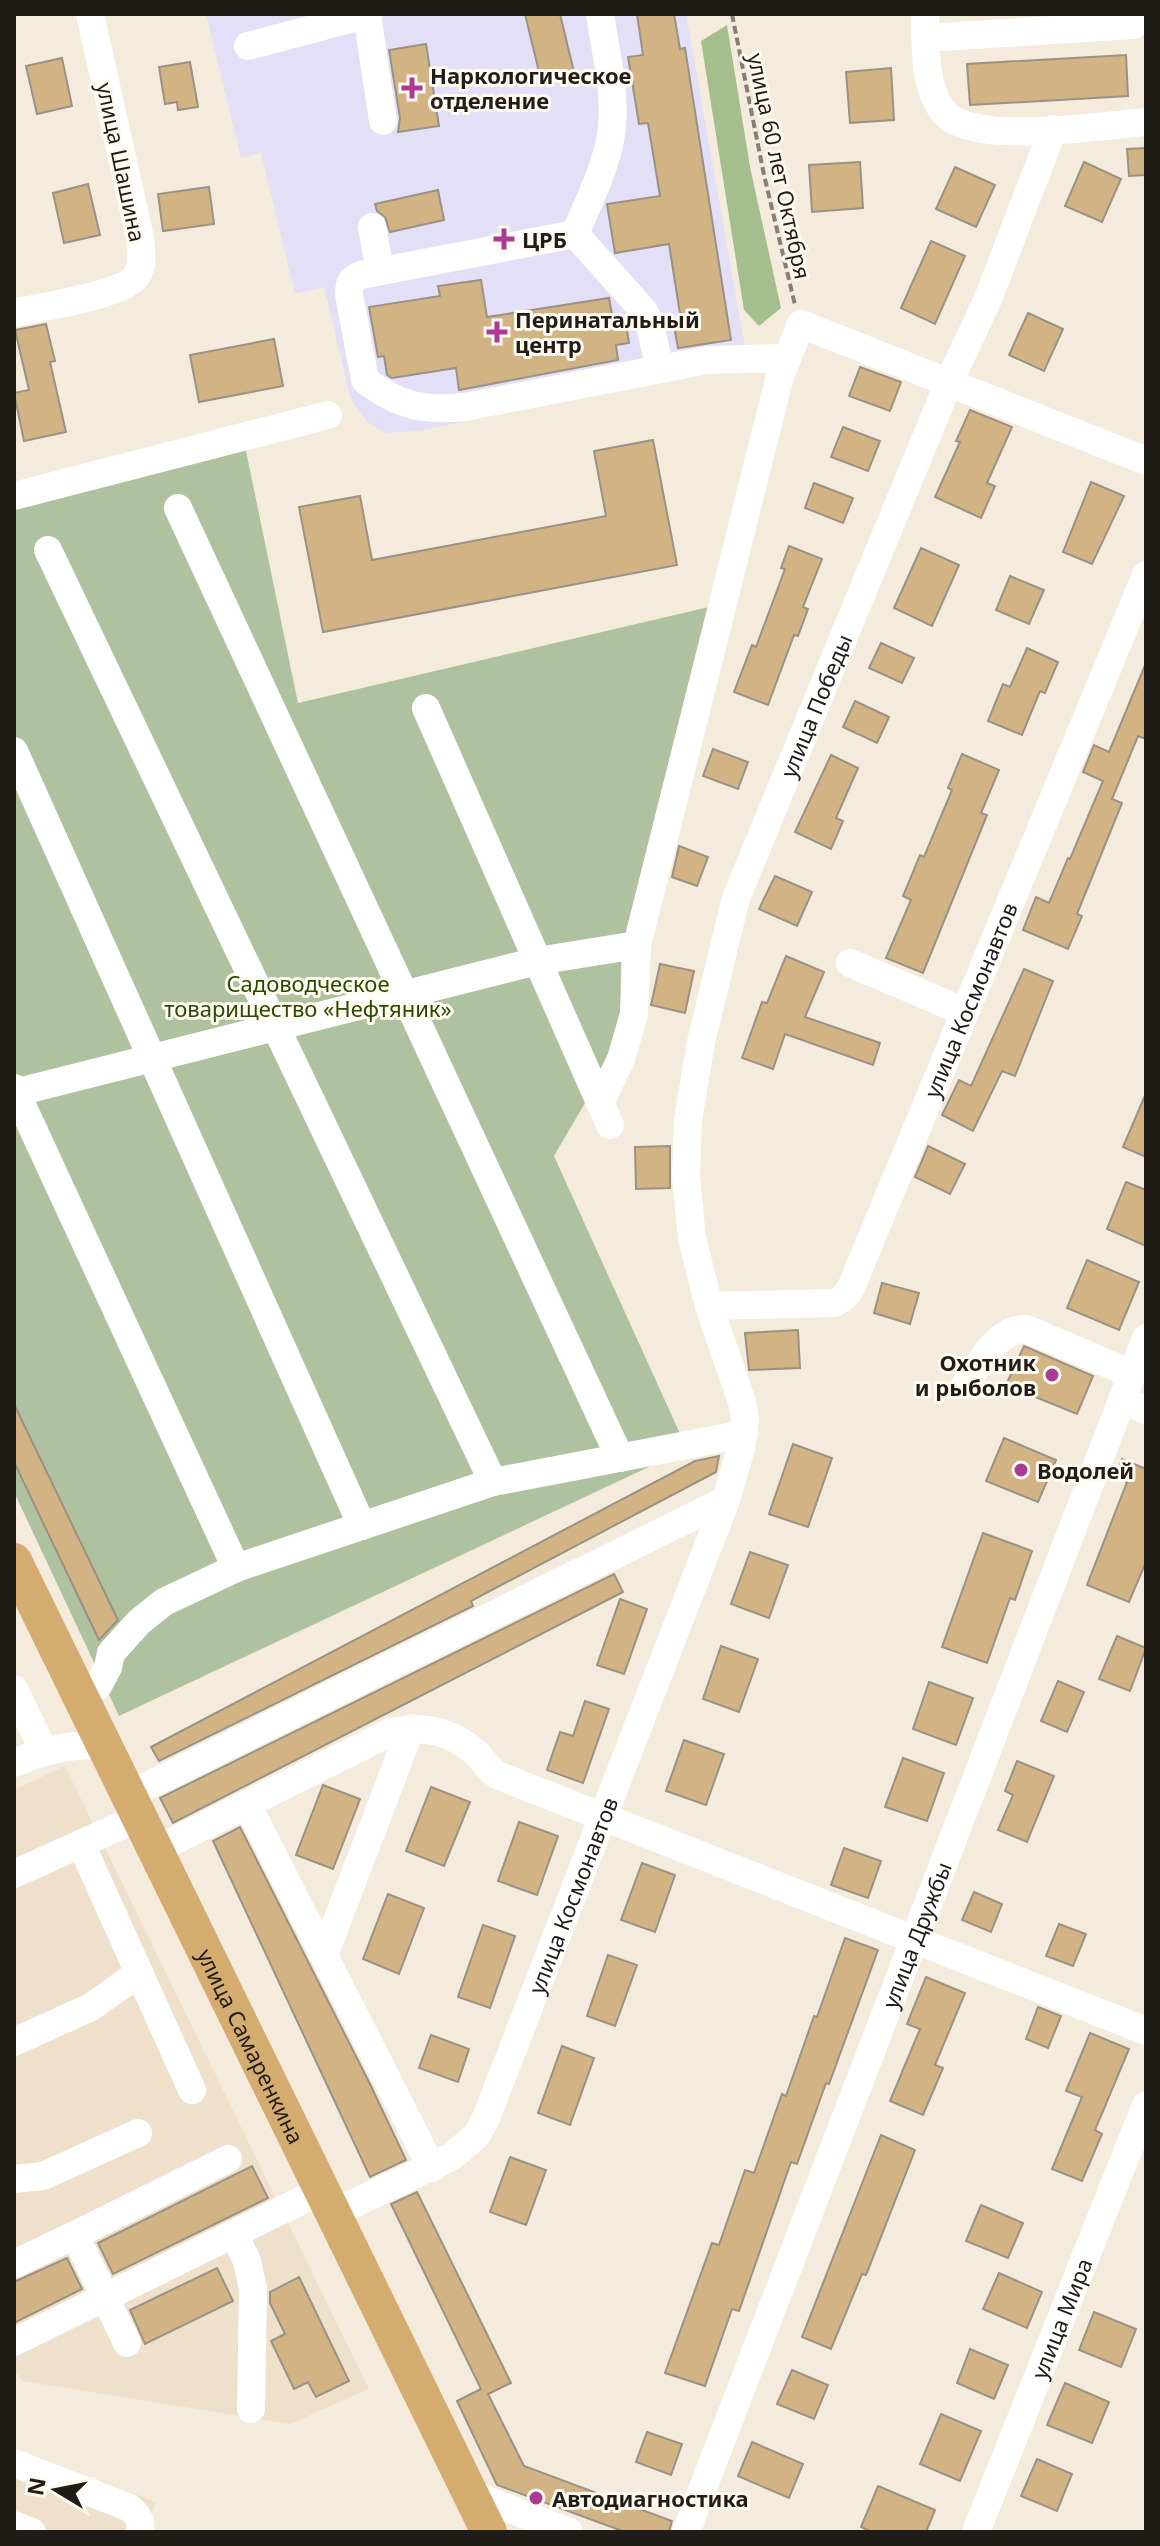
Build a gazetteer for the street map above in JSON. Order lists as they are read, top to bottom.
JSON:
{
  "streets": {
    "main road": ["улица Самаренкина"],
    "street": [
      "улица Шашина",
      "улица Победы",
      "улица Космонавтов",
      "улица Дружбы",
      "улица Мира"
    ],
    "path": ["улица 60 лет Октября"]
  },
  "crossings": [
    ["улица Победы", "улица Космонавтов"],
    ["улица Космонавтов", "улица Самаренкина"]
  ],
  "parks": ["Садоводческое товарищество «Нефтяник»"],
  "places": {
    "health": ["Наркологическое отделение", "ЦРБ", "Перинатальный центр"],
    "other": ["Охотник и рыболов", "Водолей", "Автодиагностика"]
  },
  "north": "left"
}
